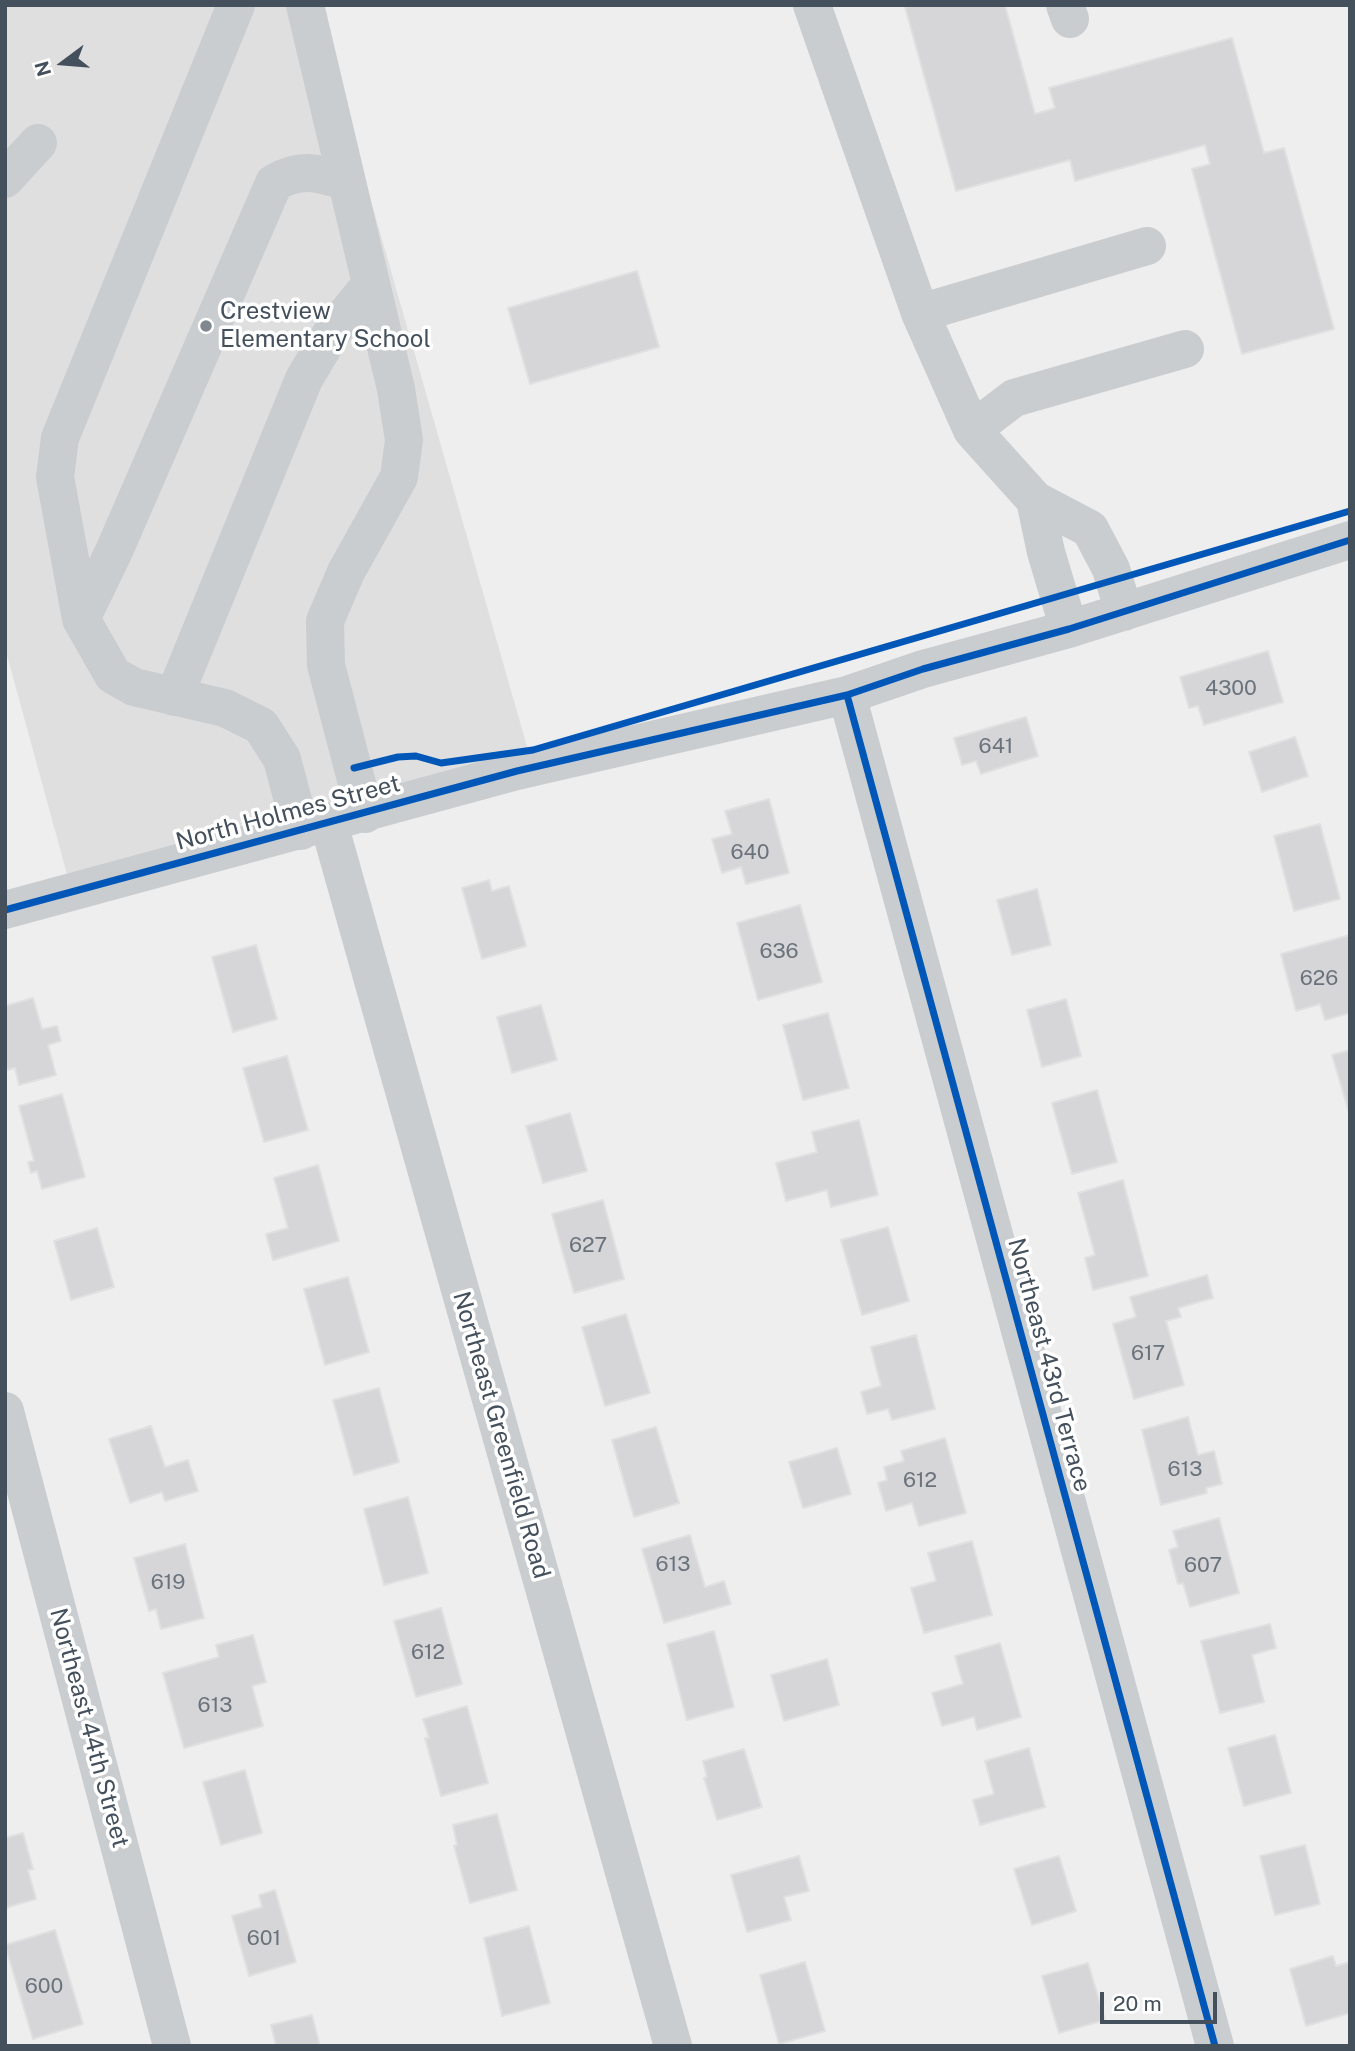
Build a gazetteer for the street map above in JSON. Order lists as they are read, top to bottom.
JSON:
{
  "streets": {
    "street": [
      "North Holmes Street",
      "Northeast 43rd Terrace",
      "Northeast Greenfield Road",
      "Northeast 44th Street"
    ]
  },
  "crossings": [
    ["North Holmes Street", "Northeast 43rd Terrace"],
    ["North Holmes Street", "Northeast Greenfield Road"]
  ],
  "places": ["Crestview Elementary School"],
  "house_numbers": [
    "4300",
    "641",
    "640",
    "636",
    "626",
    "627",
    "617",
    "613",
    "612",
    "613",
    "607",
    "619",
    "612",
    "613",
    "601",
    "600"
  ],
  "scale_bar": "20 m",
  "north": "left"
}
